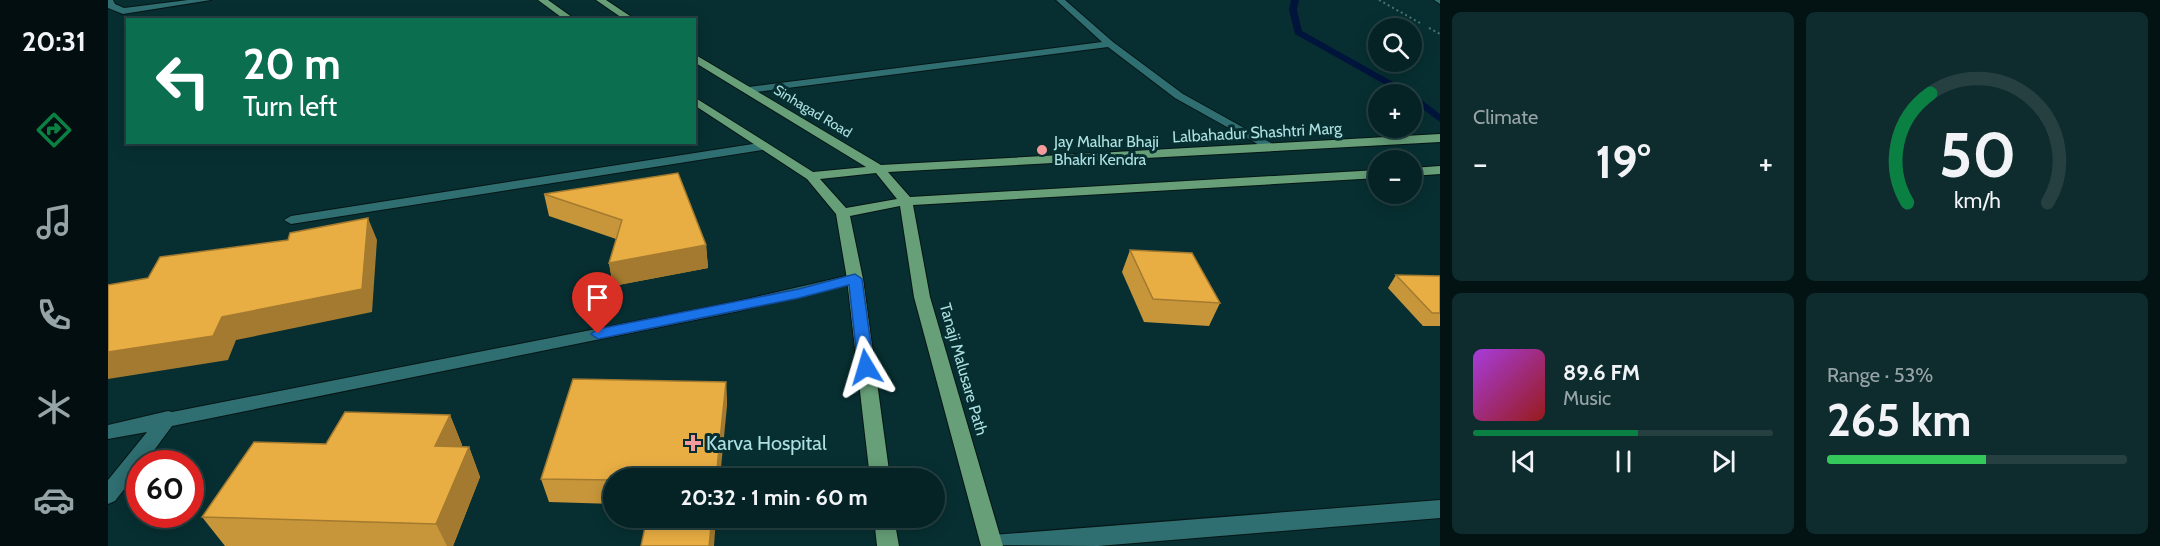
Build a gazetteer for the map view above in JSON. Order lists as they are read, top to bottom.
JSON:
{
  "streets": {
    "main road": ["Sinhagad Road", "Lalbahadur Shashtri Marg", "Tanaji Malusare Path"]
  },
  "crossings": [
    ["Sinhagad Road", "Lalbahadur Shashtri Marg"],
    ["Sinhagad Road", "Tanaji Malusare Path"]
  ],
  "places": {
    "other": ["Jay Malhar Bhaji Bhakri Kendra"],
    "health": ["Karva Hospital"]
  },
  "page": {
    "tabs": "20:31",
    "tile": [
      "Climate",
      ["Range · 53%", "265 km"]
    ],
    "map_buttons": ["+", "−"],
    "turn": ["20 m", "Turn left"],
    "heat": ["−", "19°", "+"],
    "song": ["89.6 FM", "Music"],
    "limit": "60",
    "trip": "20:32 · 1 min · 60 m",
    "gauge": ["50", "km/h"]
  }
}
